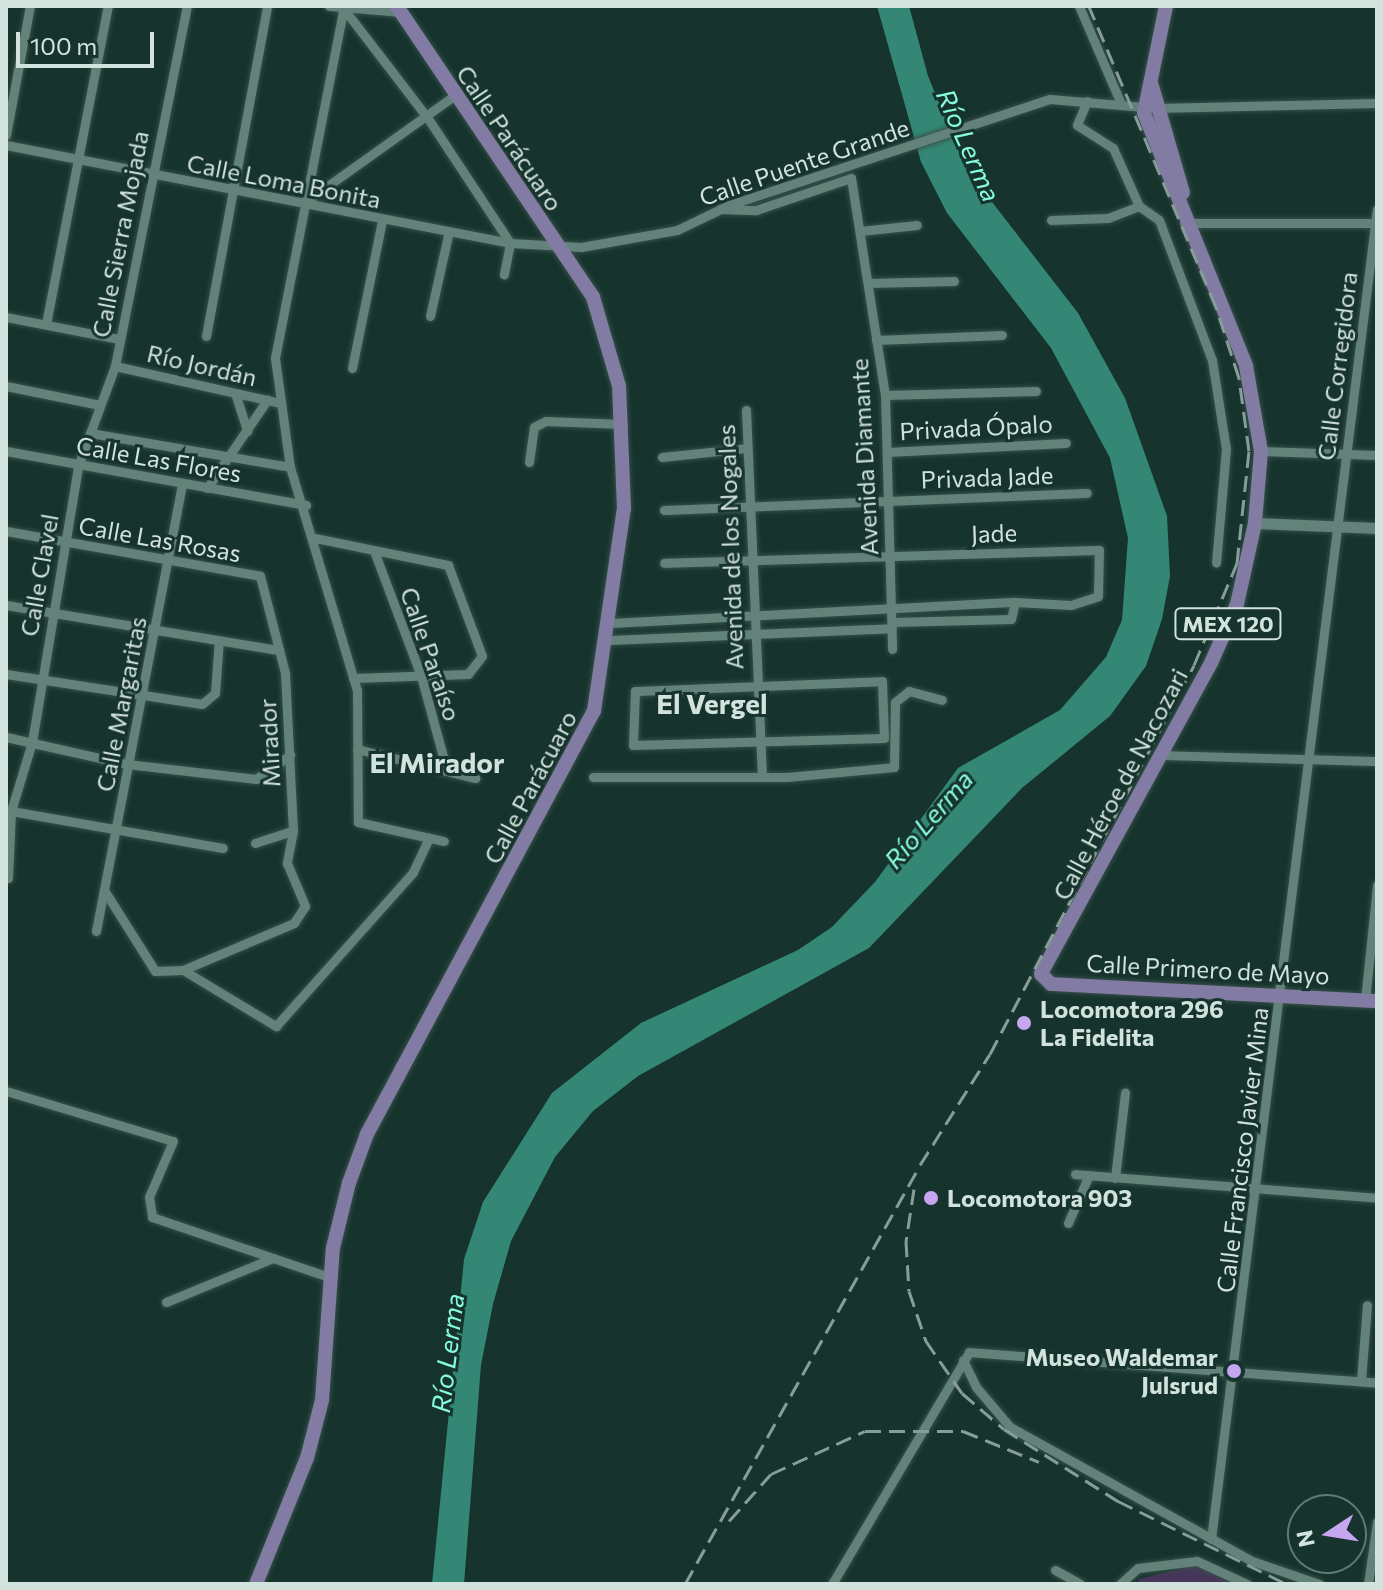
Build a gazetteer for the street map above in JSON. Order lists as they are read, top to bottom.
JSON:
{
  "streets": {
    "main road": [
      "Calle Parácuaro",
      "MEX 120",
      "Calle Héroe de Nacozari",
      "Calle Primero de Mayo"
    ],
    "street": [
      "Calle Puente Grande",
      "Calle Loma Bonita",
      "Calle Sierra Mojada",
      "Río Jordán",
      "Calle Corregidora",
      "Privada Ópalo",
      "Avenida Diamante",
      "Calle Las Flores",
      "Privada Jade",
      "Jade",
      "Calle Las Rosas",
      "Avenida de los Nogales",
      "Calle Clavel",
      "Calle Paraíso",
      "Calle Margaritas",
      "Mirador",
      "Calle Francisco Javier Mina"
    ]
  },
  "crossings": [
    ["Calle Parácuaro", "Calle Puente Grande"],
    ["Calle Parácuaro", "Calle Loma Bonita"],
    ["Calle Puente Grande", "Calle Loma Bonita"],
    ["Calle Puente Grande", "Avenida Diamante"],
    ["Calle Puente Grande", "Calle Héroe de Nacozari"],
    ["Calle Loma Bonita", "Calle Sierra Mojada"],
    ["Calle Sierra Mojada", "Río Jordán"],
    ["Calle Sierra Mojada", "Calle Las Flores"],
    ["Calle Sierra Mojada", "Calle Clavel"],
    ["Calle Corregidora", "Calle Francisco Javier Mina"],
    ["Privada Ópalo", "Avenida Diamante"],
    ["Avenida Diamante", "Privada Jade"],
    ["Avenida Diamante", "Jade"],
    ["Calle Las Flores", "Calle Clavel"],
    ["Calle Las Flores", "Calle Margaritas"],
    ["Privada Jade", "Avenida de los Nogales"],
    ["Jade", "Avenida de los Nogales"],
    ["Calle Las Rosas", "Calle Clavel"],
    ["Calle Las Rosas", "Calle Margaritas"],
    ["Calle Las Rosas", "Mirador"],
    ["Calle Héroe de Nacozari", "Calle Primero de Mayo"],
    ["Calle Primero de Mayo", "Calle Francisco Javier Mina"]
  ],
  "districts": ["El Vergel", "El Mirador"],
  "water": ["Río Lerma"],
  "places": ["Locomotora 296 La Fidelita", "Locomotora 903", "Museo Waldemar Julsrud"],
  "scale_bar": "100 m",
  "north": "left"
}
